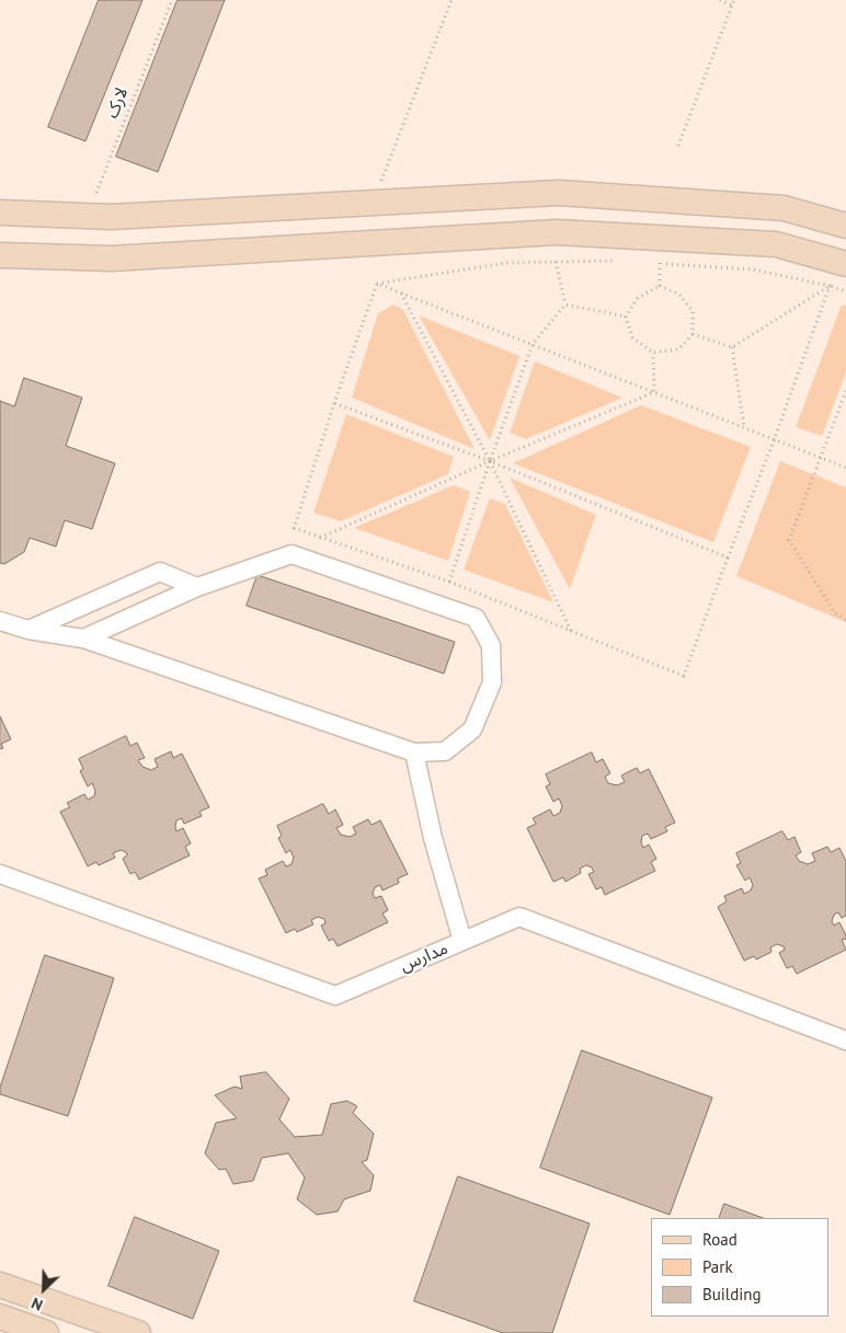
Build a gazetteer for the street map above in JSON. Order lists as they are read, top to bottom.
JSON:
{
  "streets": {
    "street": ["مدارس"],
    "path": ["لارک"]
  },
  "legend": ["Road", "Park", "Building"],
  "north": "bottom left"
}
